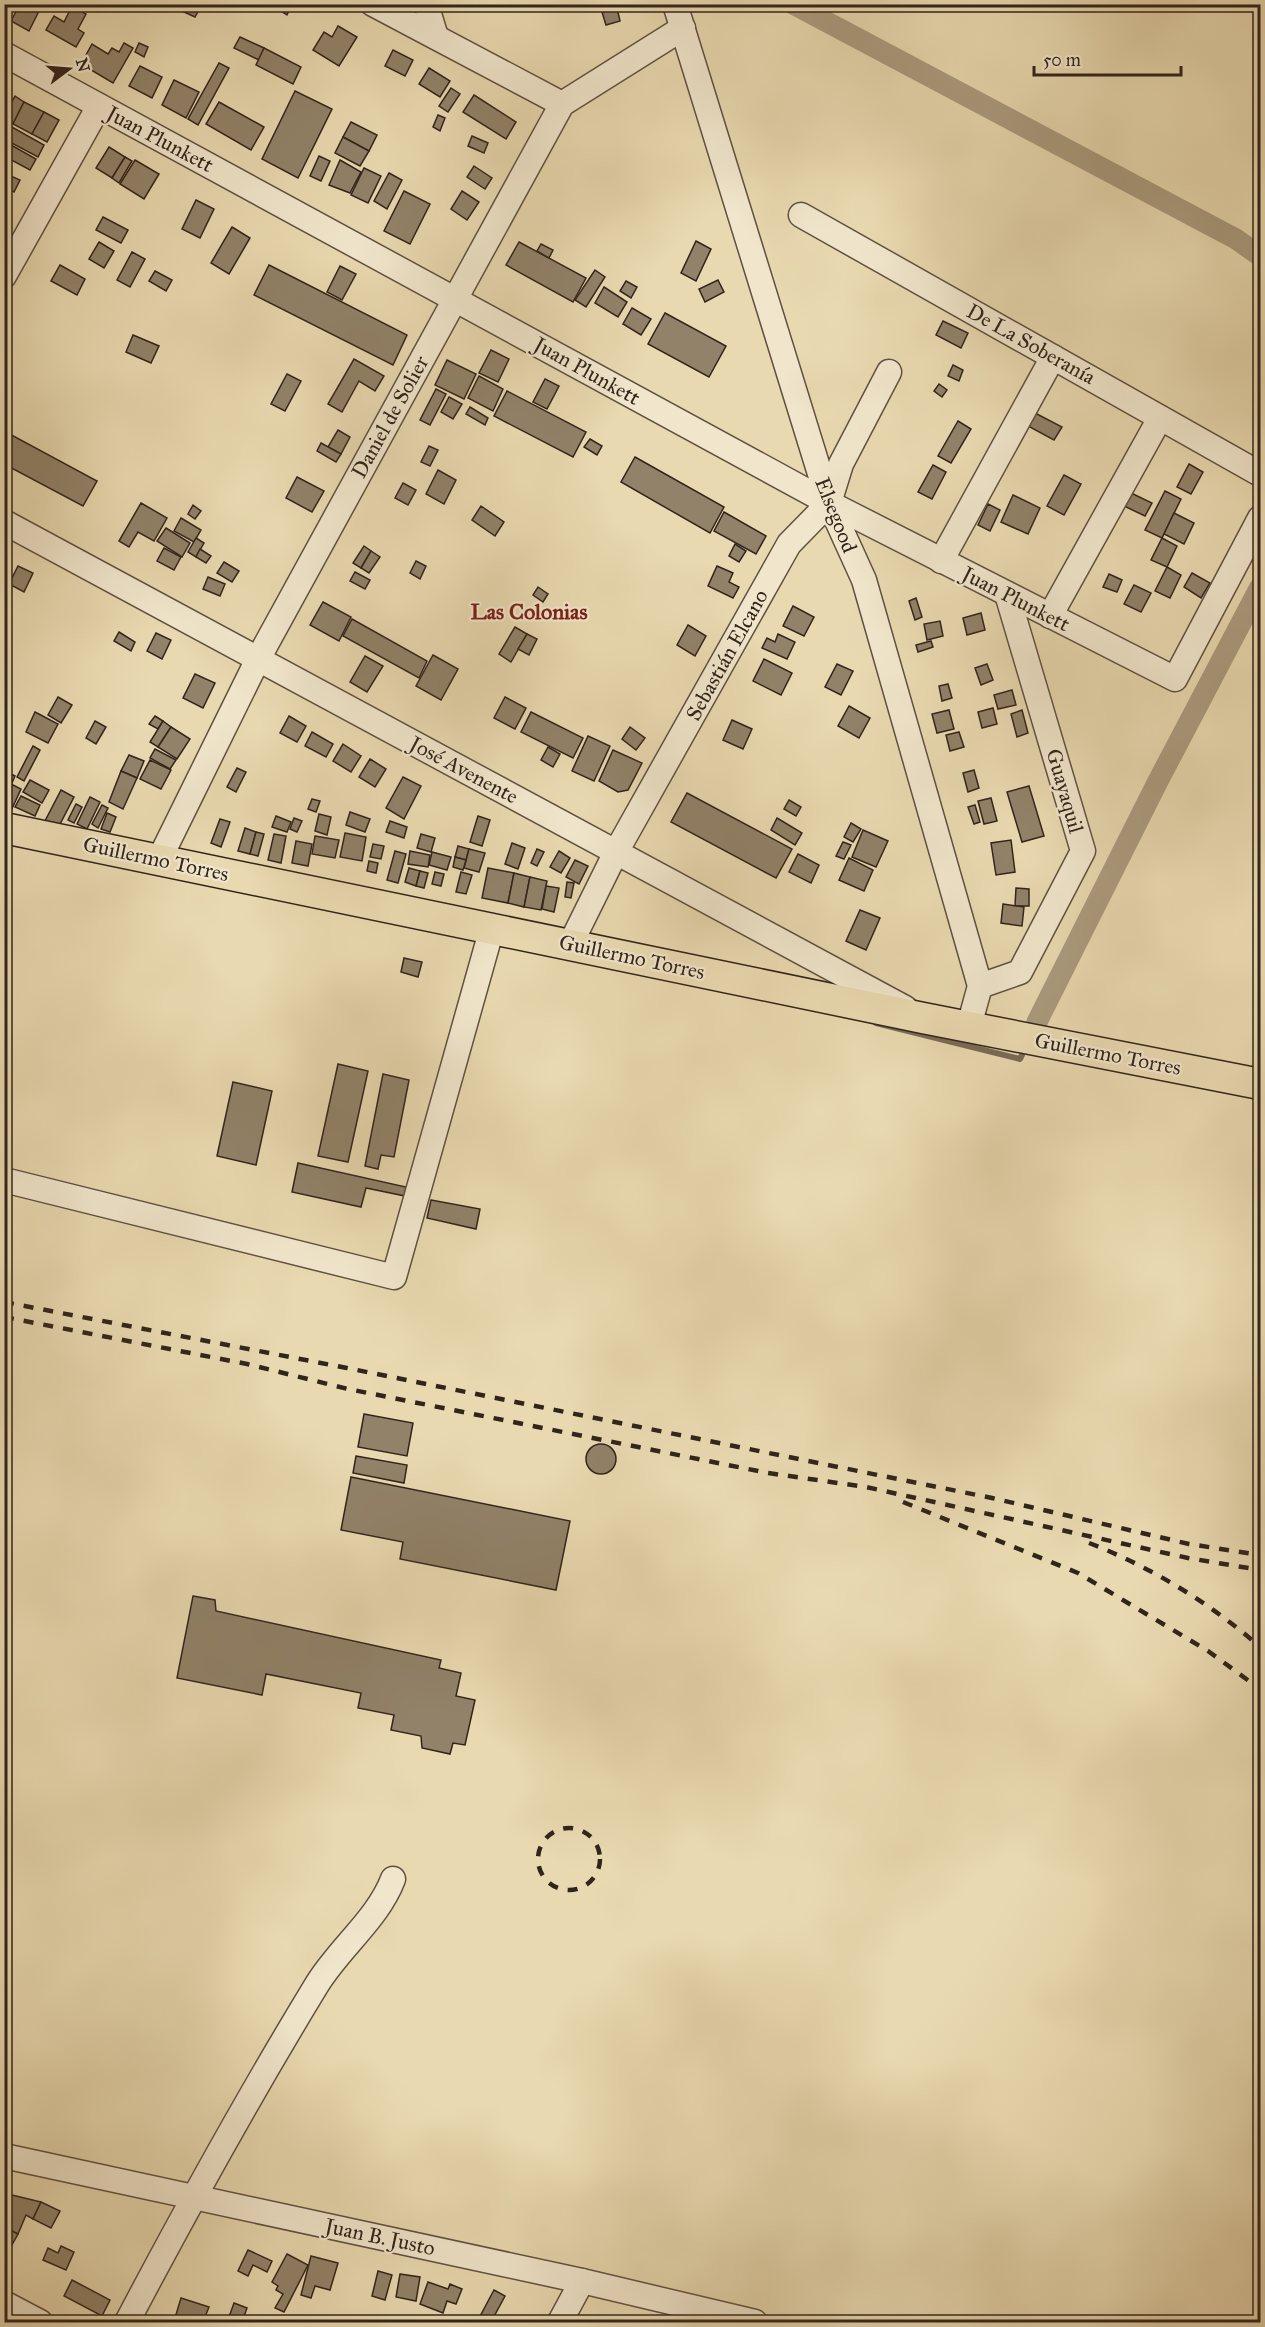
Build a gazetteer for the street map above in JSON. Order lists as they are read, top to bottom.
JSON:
{
  "streets": {
    "main road": ["Guillermo Torres"],
    "street": [
      "Juan Plunkett",
      "De La Soberanía",
      "Daniel de Solier",
      "Elsegood",
      "Sebastián Elcano",
      "José Avenente",
      "Guayaquil",
      "Juan B. Justo"
    ]
  },
  "crossings": [
    ["Juan Plunkett", "Daniel de Solier"],
    ["Juan Plunkett", "Elsegood"],
    ["Juan Plunkett", "Sebastián Elcano"],
    ["Juan Plunkett", "Guayaquil"],
    ["Daniel de Solier", "Elsegood"],
    ["Daniel de Solier", "José Avenente"],
    ["Daniel de Solier", "Guillermo Torres"],
    ["Elsegood", "Sebastián Elcano"],
    ["Elsegood", "Guayaquil"],
    ["Sebastián Elcano", "José Avenente"],
    ["Sebastián Elcano", "Guillermo Torres"],
    ["José Avenente", "Guillermo Torres"]
  ],
  "districts": ["Las Colonias"],
  "scale_bar": "50 m",
  "north": "right"
}
